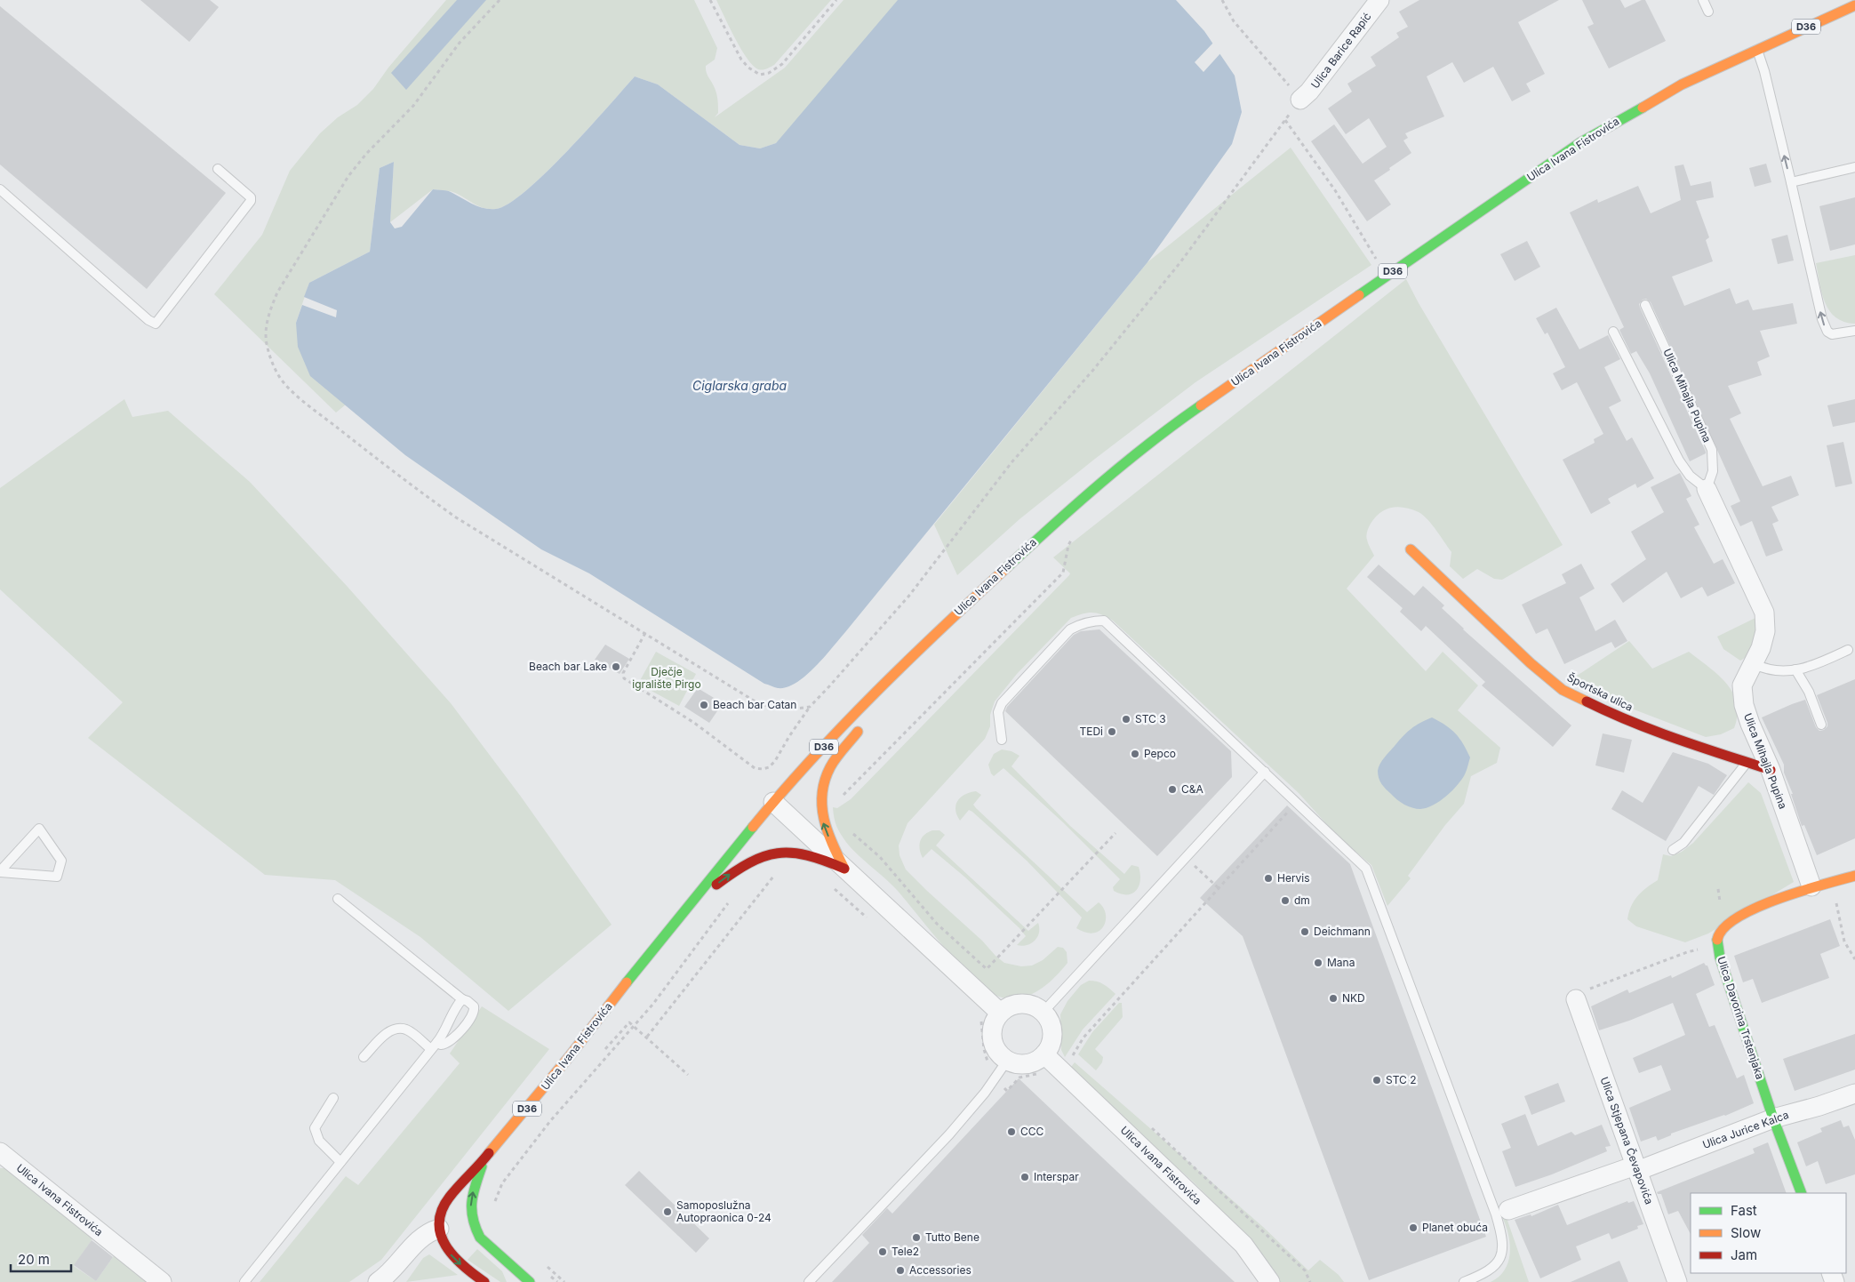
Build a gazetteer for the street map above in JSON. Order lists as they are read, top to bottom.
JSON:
{
  "streets": {
    "main road": [
      "D36",
      "Ulica Ivana Fistrovića",
      "Športska ulica",
      "Ulica Davorina Trstenjaka"
    ],
    "street": [
      "Ulica Barice Rapić",
      "Ulica Mihajla Pupina",
      "Ulica Jurice Kalca",
      "Ulica Stjepana Čevapovića"
    ]
  },
  "crossings": [
    ["D36", "Ulica Ivana Fistrovića"],
    ["Ulica Mihajla Pupina", "Športska ulica"],
    ["Ulica Mihajla Pupina", "Ulica Davorina Trstenjaka"],
    ["Ulica Davorina Trstenjaka", "Ulica Jurice Kalca"],
    ["Ulica Jurice Kalca", "Ulica Stjepana Čevapovića"]
  ],
  "water": ["Ciglarska graba"],
  "parks": ["Dječje igralište Pirgo"],
  "places": [
    "Beach bar Lake",
    "Beach bar Catan",
    "STC 3",
    "TEDi",
    "Pepco",
    "C&A",
    "Hervis",
    "dm",
    "Deichmann",
    "Mana",
    "NKD",
    "STC 2",
    "CCC",
    "Interspar",
    "Samoposlužna Autopraonica 0-24",
    "Planet obuća",
    "Tutto Bene",
    "Tele2",
    "Accessories"
  ],
  "legend": ["Fast", "Slow", "Jam"],
  "scale_bar": "20 m"
}
